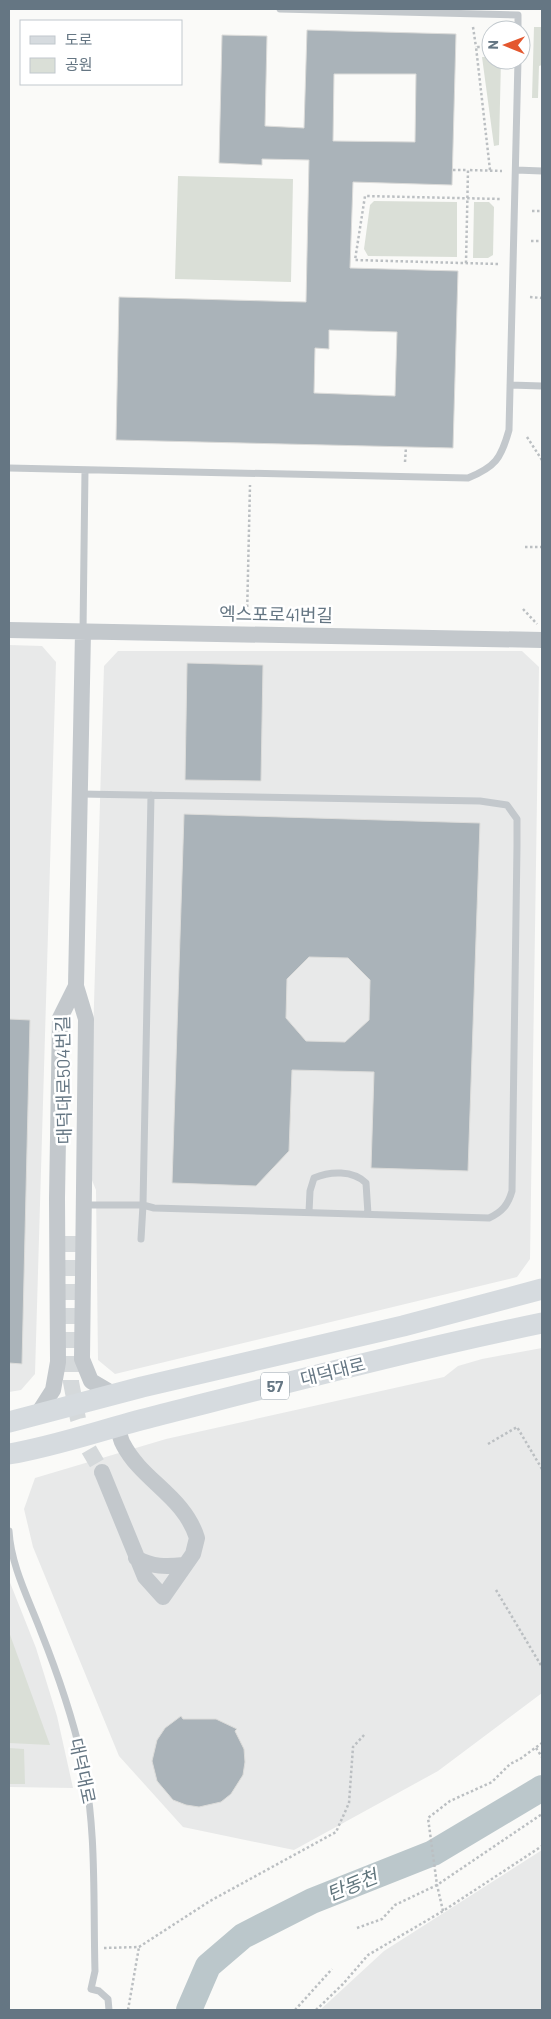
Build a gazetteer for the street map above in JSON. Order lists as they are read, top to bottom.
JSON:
{
  "streets": {
    "main road": ["대덕대로", "57"],
    "street": ["엑스포로41번길", "대덕대로504번길"]
  },
  "crossings": [
    ["엑스포로41번길", "대덕대로504번길"],
    ["대덕대로504번길", "대덕대로"]
  ],
  "water": ["탄동천"],
  "legend": ["도로", "공원"],
  "north": "left"
}
